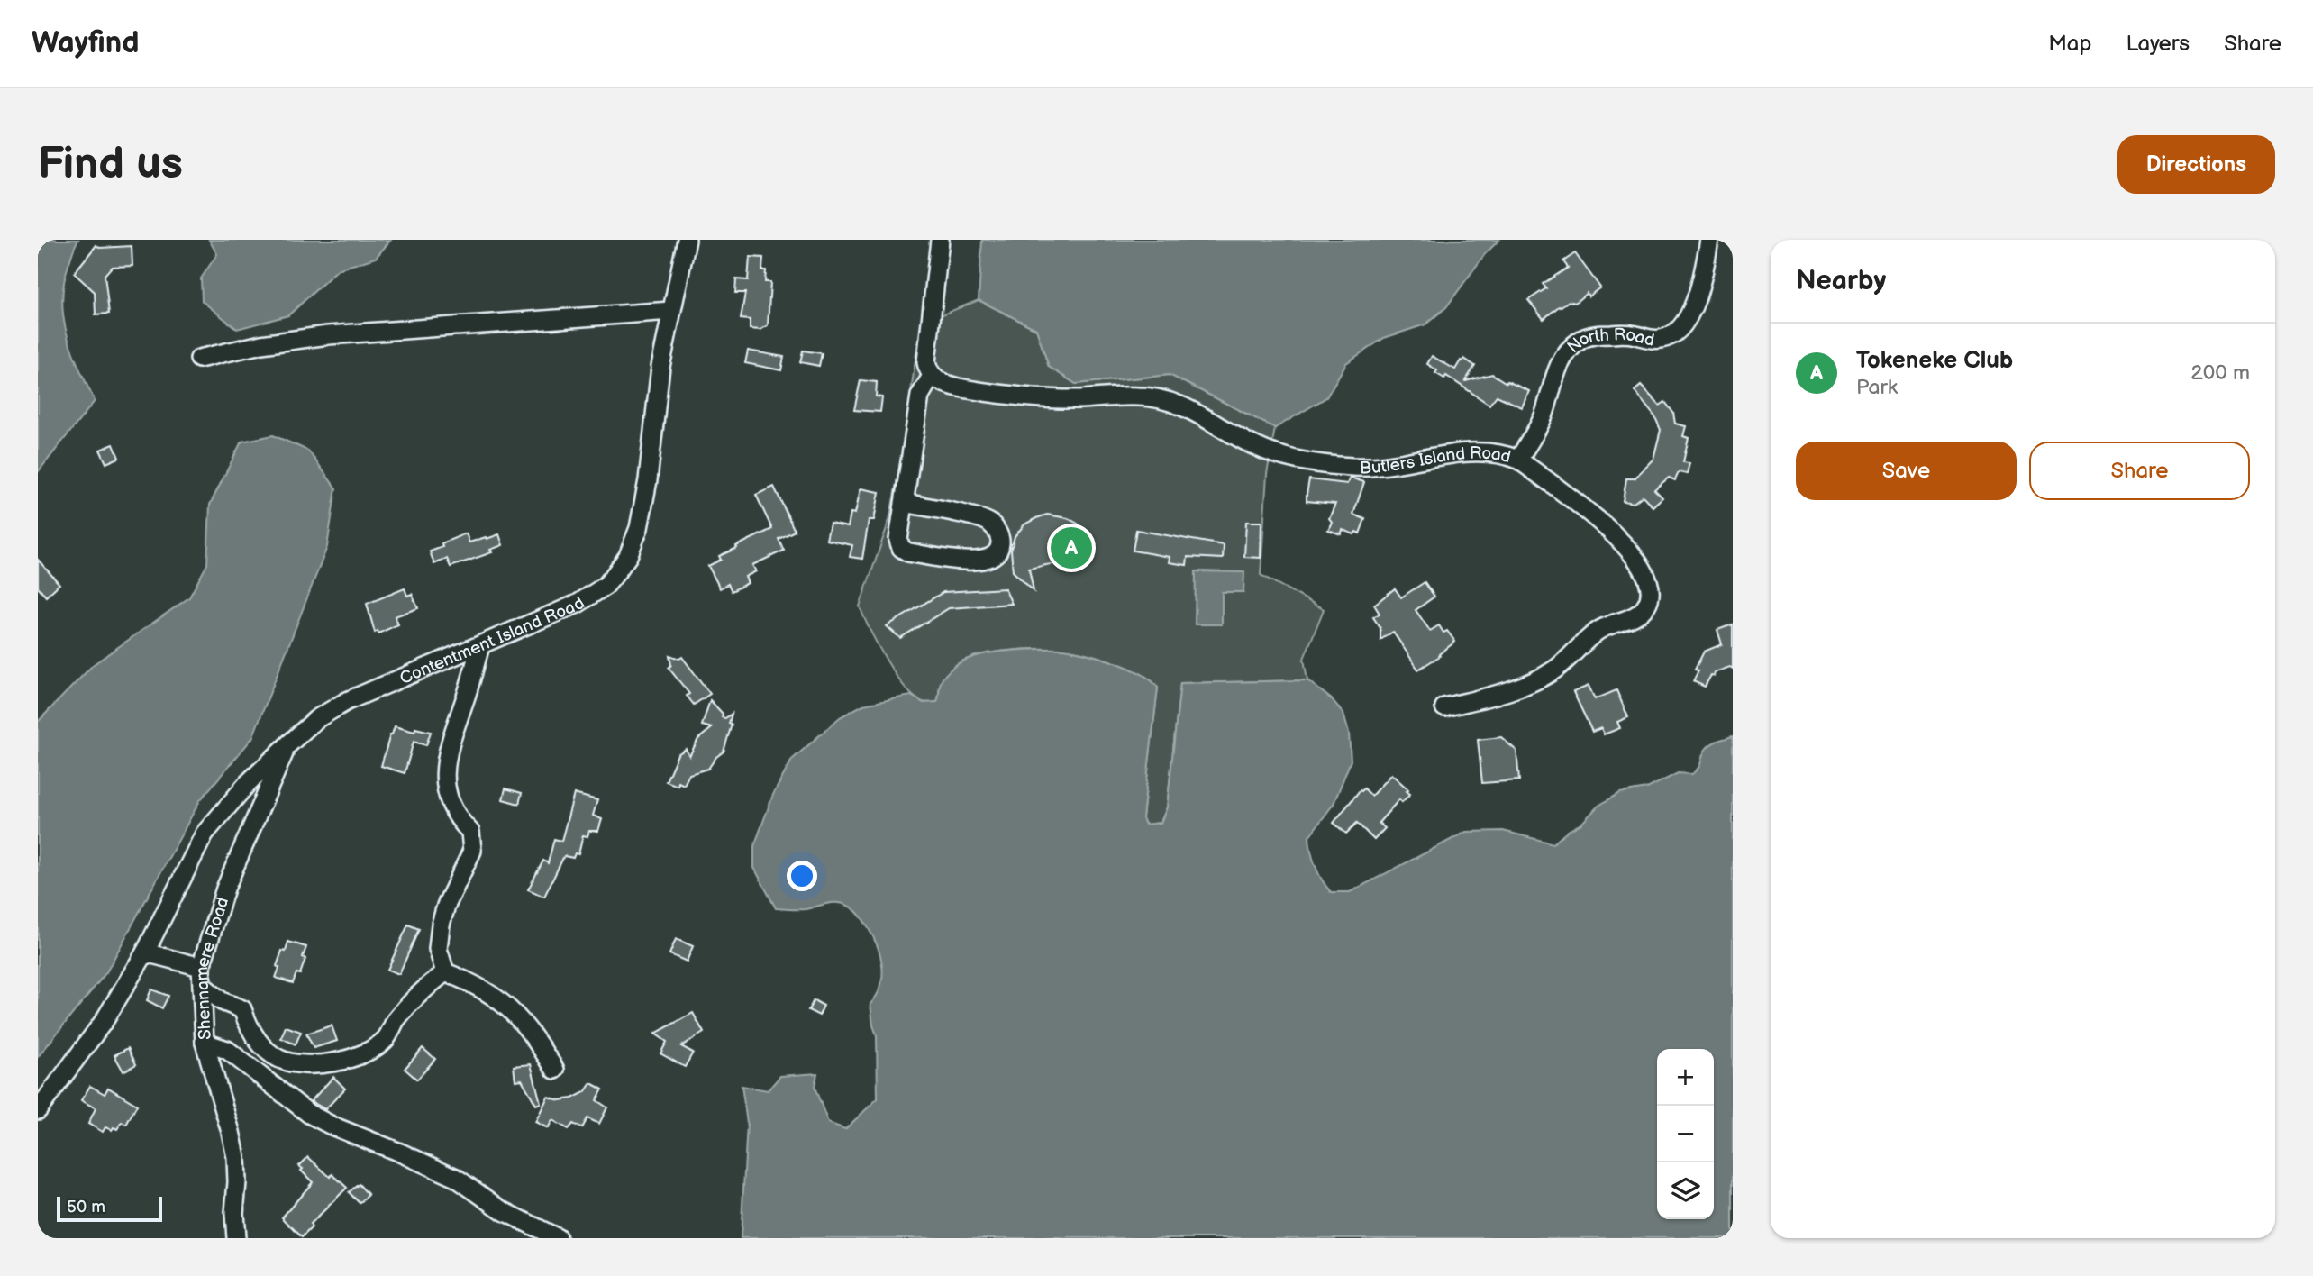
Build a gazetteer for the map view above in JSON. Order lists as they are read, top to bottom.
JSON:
{
  "streets": {
    "street": [
      "North Road",
      "Butlers Island Road",
      "Contentment Island Road",
      "Shennamere Road"
    ]
  },
  "crossings": [
    ["North Road", "Butlers Island Road"],
    ["Contentment Island Road", "Shennamere Road"]
  ],
  "scale_bar": "50 m",
  "page": {
    "header": "Wayfind",
    "nav": ["Map", "Layers", "Share"],
    "buttons": [
      "Directions",
      ["Save", "Share"]
    ],
    "title": "Find us",
    "heading": "Nearby",
    "list": [
      {
        "mark": "A",
        "name": "Tokeneke Club",
        "note": "Park",
        "value": "200 m"
      }
    ],
    "pins": "A",
    "map_buttons": ["+", "−"],
    "scale": "50 m"
  }
}
